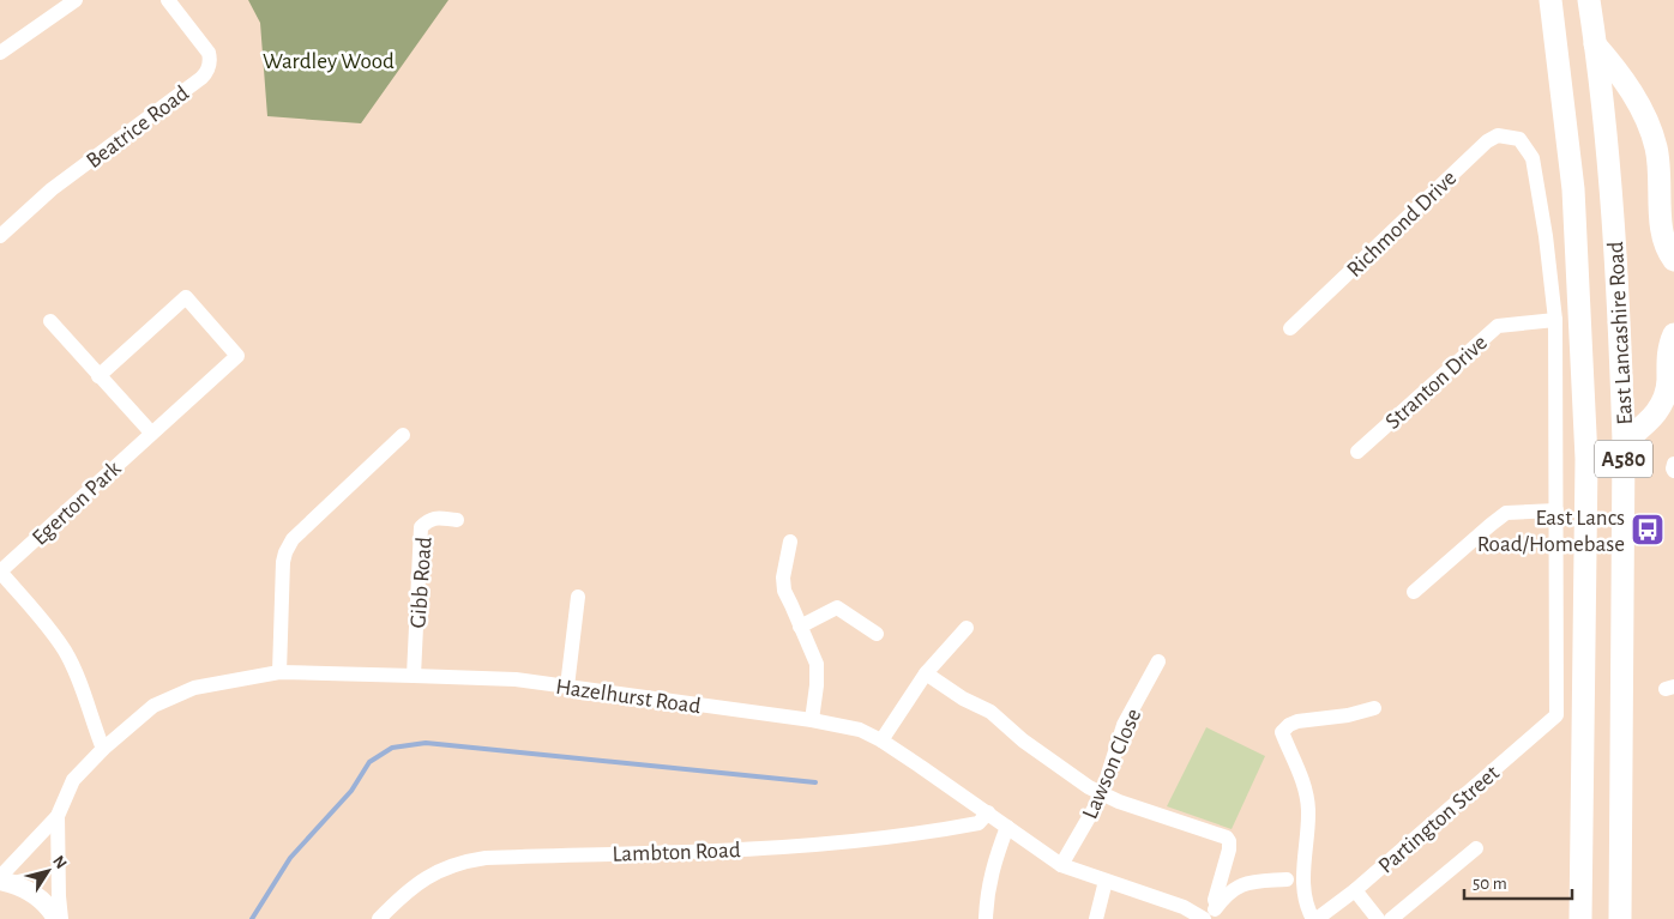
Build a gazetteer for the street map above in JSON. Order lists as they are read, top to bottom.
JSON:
{
  "streets": {
    "highway": ["East Lancashire Road", "A580"],
    "street": [
      "Beatrice Road",
      "Richmond Drive",
      "Stranton Drive",
      "Egerton Park",
      "Gibb Road",
      "Hazelhurst Road",
      "Lawson Close",
      "Partington Street",
      "Lambton Road"
    ]
  },
  "crossings": [
    ["Richmond Drive", "Stranton Drive"],
    ["East Lancashire Road", "A580"],
    ["Gibb Road", "Hazelhurst Road"],
    ["Hazelhurst Road", "Lawson Close"],
    ["Hazelhurst Road", "Lambton Road"]
  ],
  "parks": ["Wardley Wood"],
  "places": {
    "bus stop": ["East Lancs Road/Homebase"]
  },
  "scale_bar": "50 m",
  "north": "top right"
}
